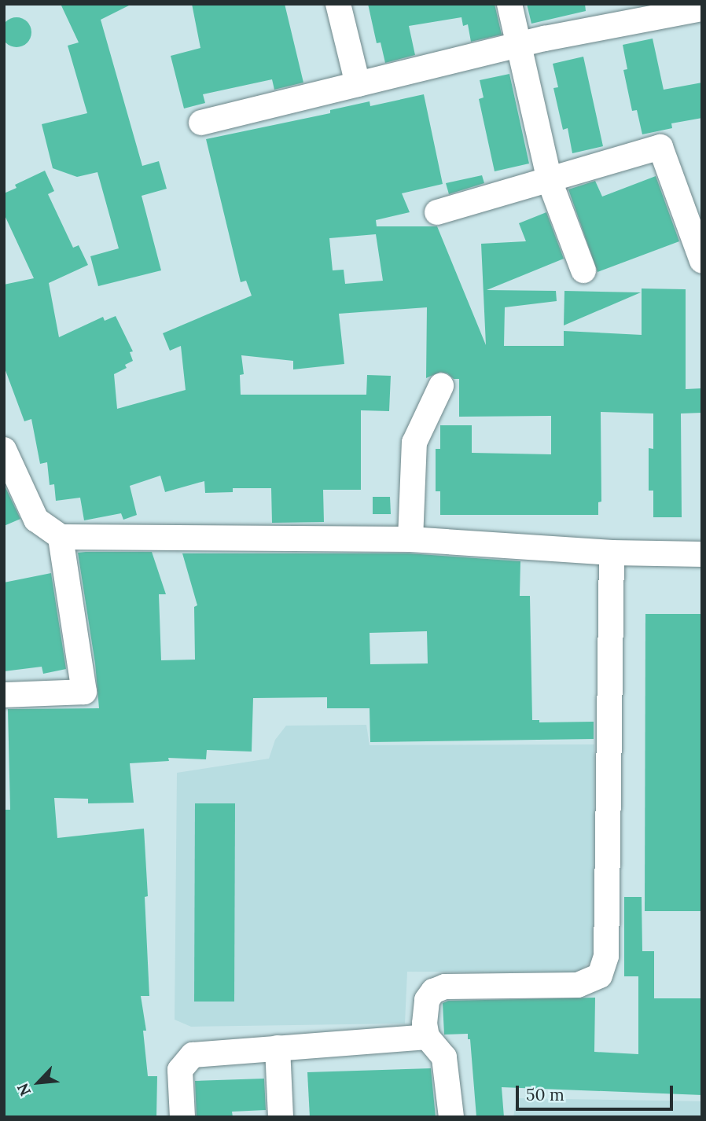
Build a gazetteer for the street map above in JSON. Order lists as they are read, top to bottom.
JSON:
{
  "scale_bar": "50 m",
  "north": "bottom left"
}
